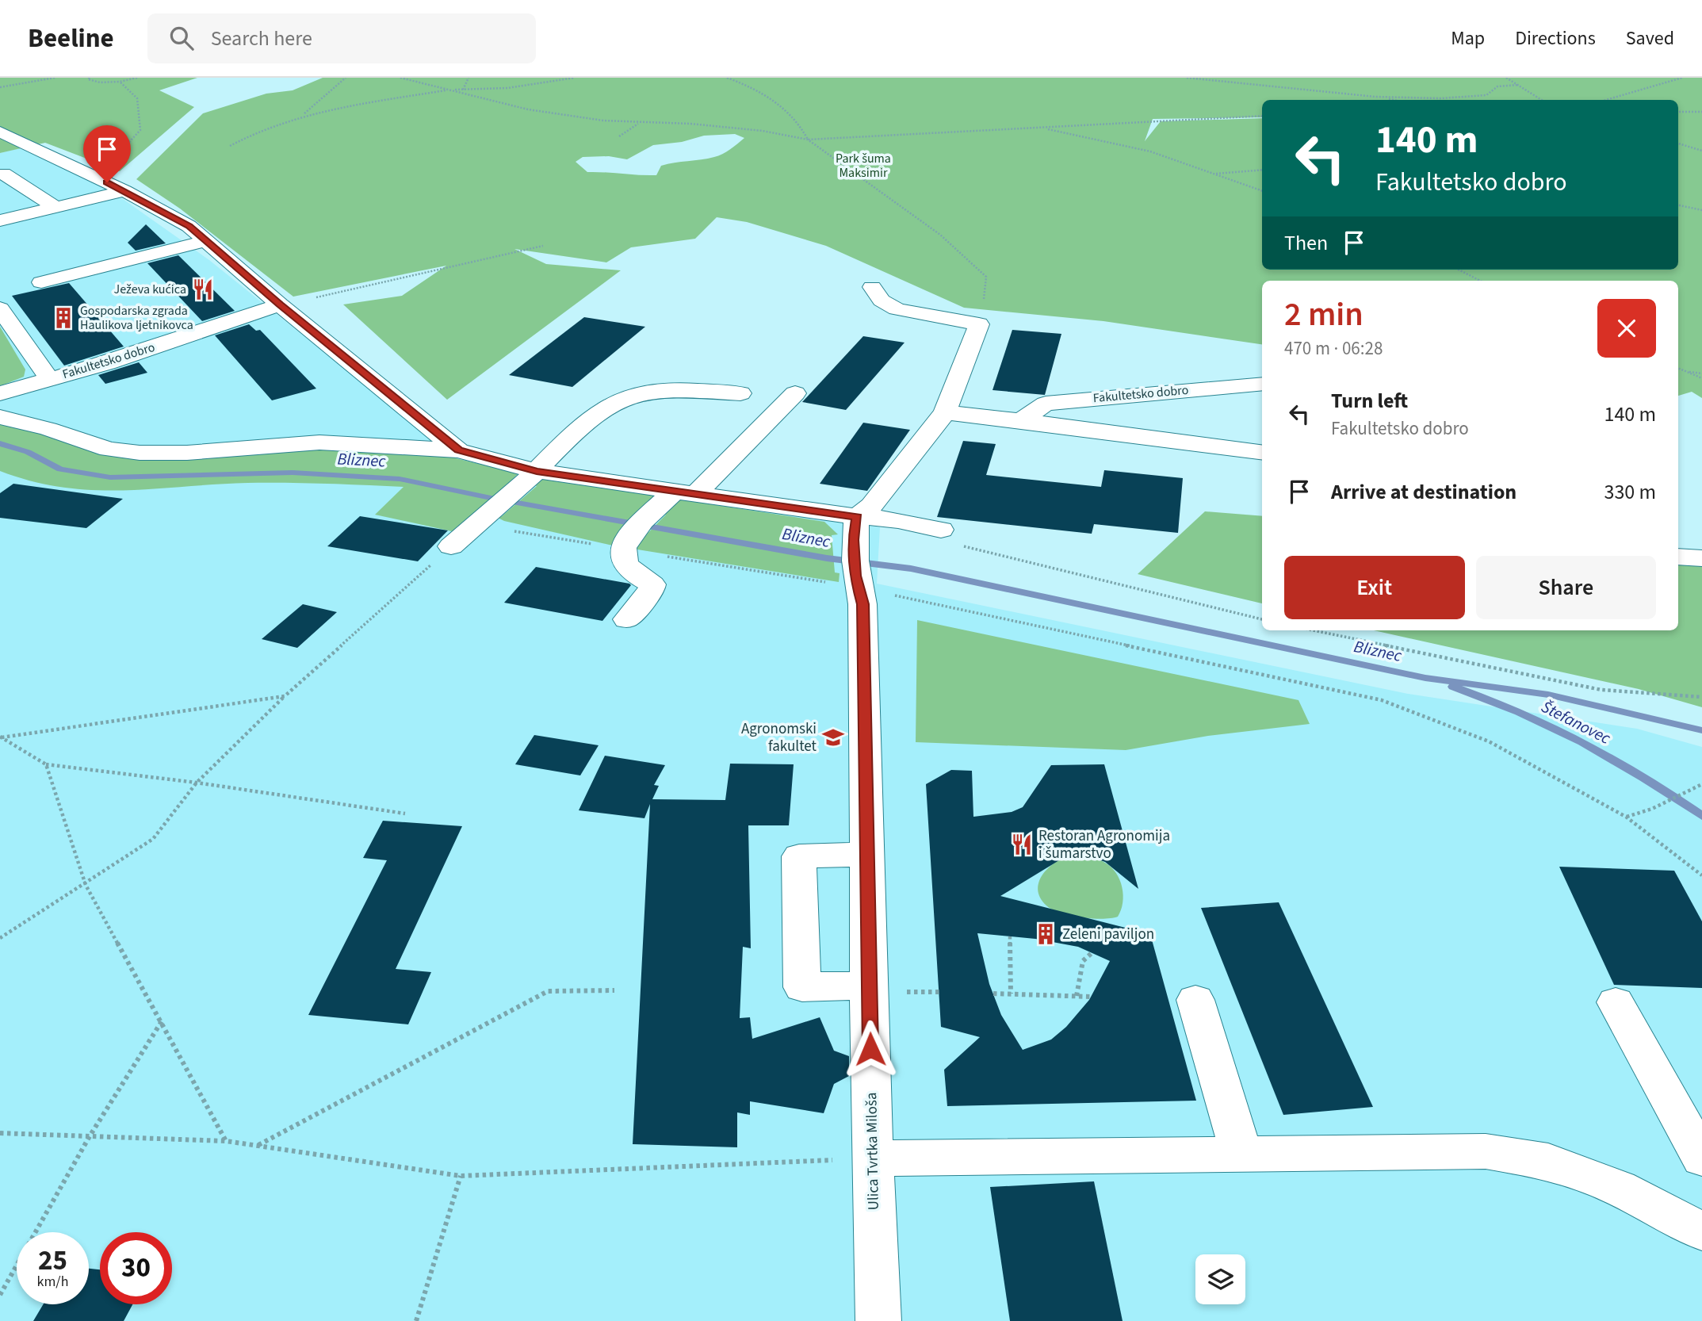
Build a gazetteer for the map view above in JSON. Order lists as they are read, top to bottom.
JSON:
{
  "streets": {
    "street": ["Fakultetsko dobro", "Ulica Tvrtka Miloša"]
  },
  "water": ["Bliznec", "Štefanovec"],
  "parks": ["Park šuma Maksimir"],
  "places": {
    "restaurant": ["Ježeva kućica", "Restoran Agronomija i šumarstvo"],
    "building": ["Gospodarska zgrada Haulikova ljetnikovca", "Zeleni paviljon"],
    "school or university": ["Agronomski fakultet"]
  },
  "page": {
    "header": "Beeline",
    "search": "Search here",
    "nav": ["Map", "Directions", "Saved"],
    "turn": ["140 m", "Fakultetsko dobro"],
    "then": "Then",
    "heading": ["2 min", "470 m · 06:28"],
    "list": [
      {
        "name": "Turn left",
        "note": "Fakultetsko dobro",
        "value": "140 m"
      },
      {
        "name": "Arrive at destination",
        "value": "330 m"
      }
    ],
    "buttons": ["Exit", "Share"],
    "speed": "25 km/h",
    "limit": "30"
  }
}
